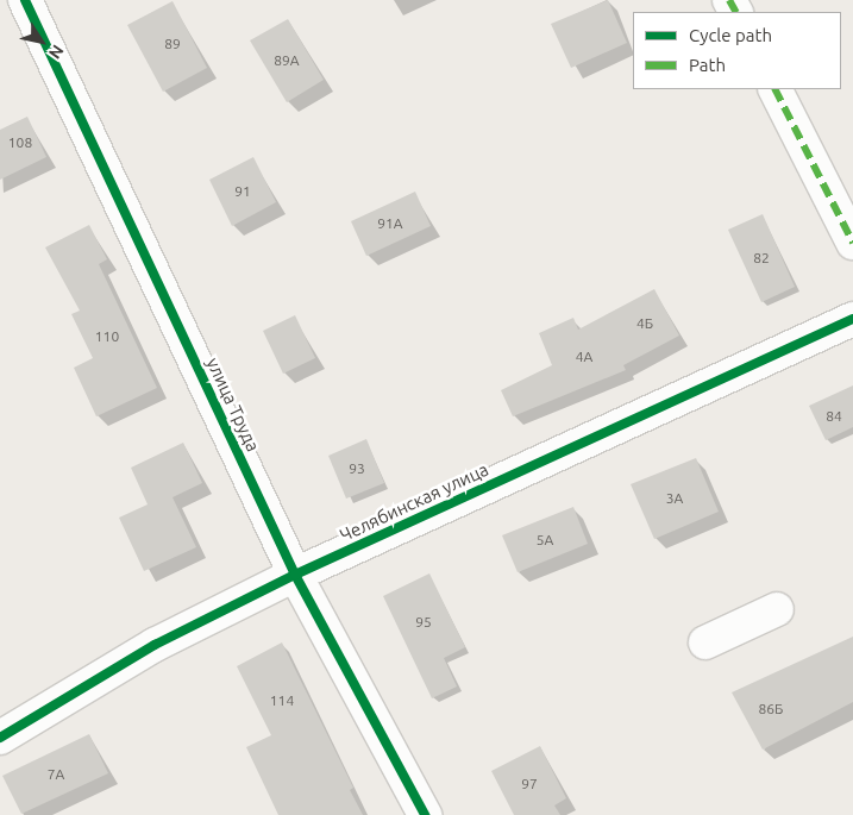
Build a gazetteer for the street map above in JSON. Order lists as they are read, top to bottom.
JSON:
{
  "streets": {
    "street": ["улица Труда", "Челябинская улица"]
  },
  "crossings": [
    ["улица Труда", "Челябинская улица"]
  ],
  "house_numbers": [
    "89",
    "89А",
    "108",
    "91",
    "91А",
    "82",
    "4Б",
    "110",
    "4А",
    "84",
    "93",
    "3А",
    "5А",
    "95",
    "114",
    "86Б",
    "7А",
    "97"
  ],
  "legend": ["Cycle path", "Path"],
  "north": "bottom right"
}
